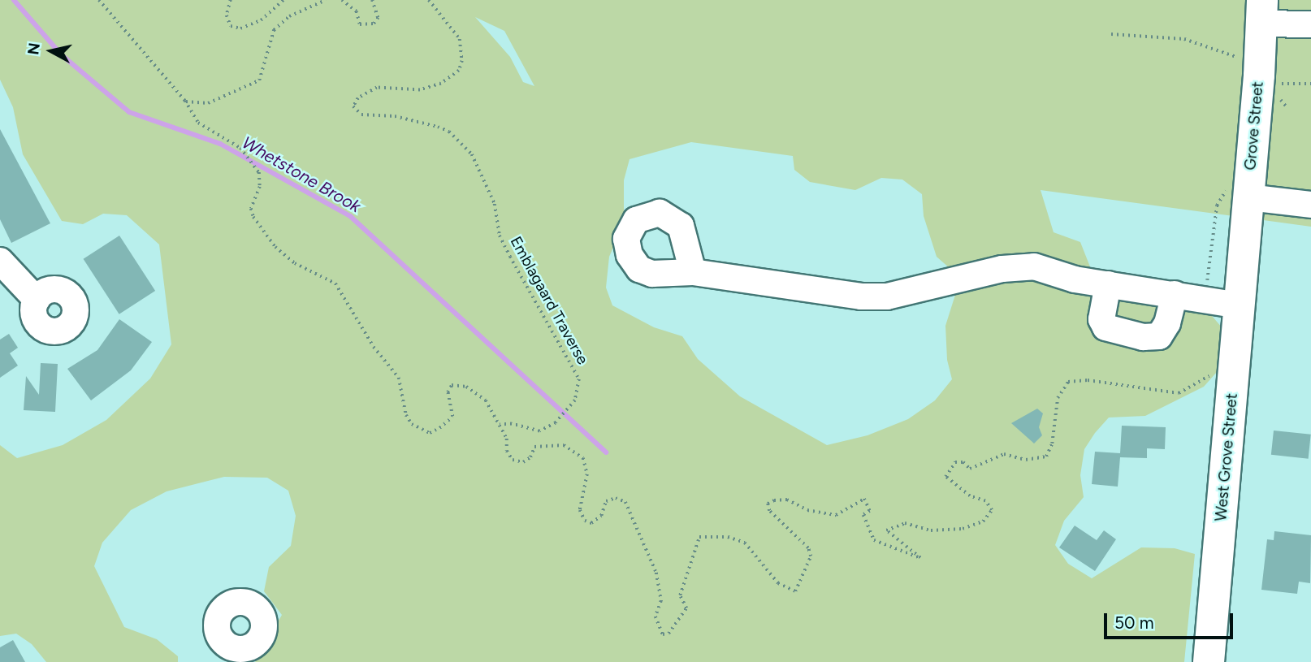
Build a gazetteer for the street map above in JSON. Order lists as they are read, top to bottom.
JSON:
{
  "streets": {
    "main road": ["Grove Street", "West Grove Street"],
    "path": ["Emblagaard Traverse"]
  },
  "crossings": [
    ["Grove Street", "West Grove Street"]
  ],
  "water": ["Whetstone Brook"],
  "scale_bar": "50 m",
  "north": "left"
}
